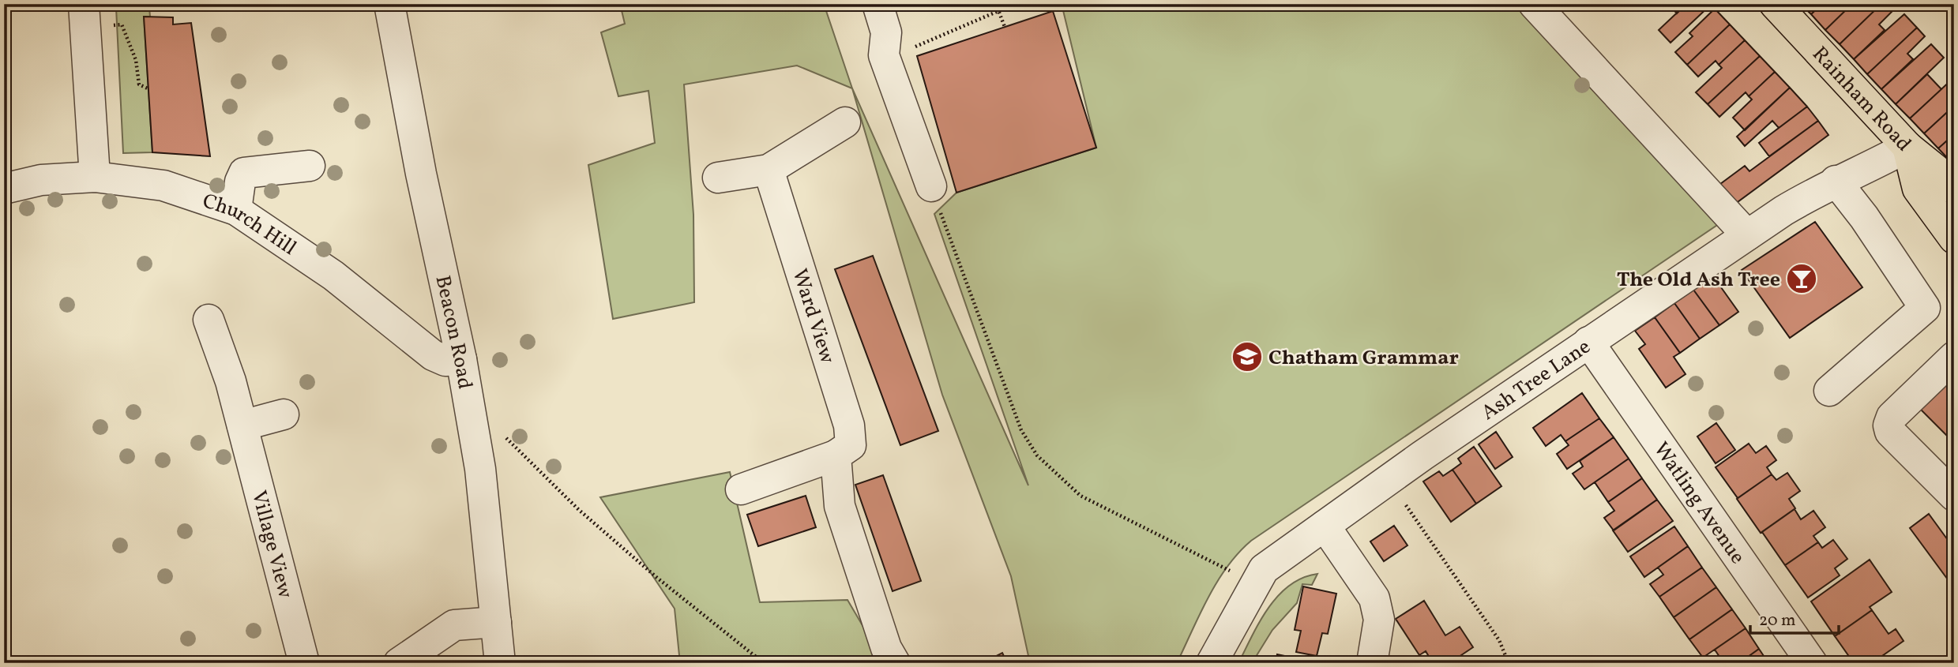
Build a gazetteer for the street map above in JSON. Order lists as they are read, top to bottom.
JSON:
{
  "streets": {
    "main road": ["Rainham Road"],
    "street": [
      "Church Hill",
      "Ward View",
      "Beacon Road",
      "Ash Tree Lane",
      "Watling Avenue",
      "Village View"
    ]
  },
  "crossings": [
    ["Rainham Road", "Ash Tree Lane"],
    ["Church Hill", "Beacon Road"],
    ["Ash Tree Lane", "Watling Avenue"]
  ],
  "places": {
    "bar": ["The Old Ash Tree"],
    "school or university": ["Chatham Grammar"]
  },
  "scale_bar": "20 m"
}
